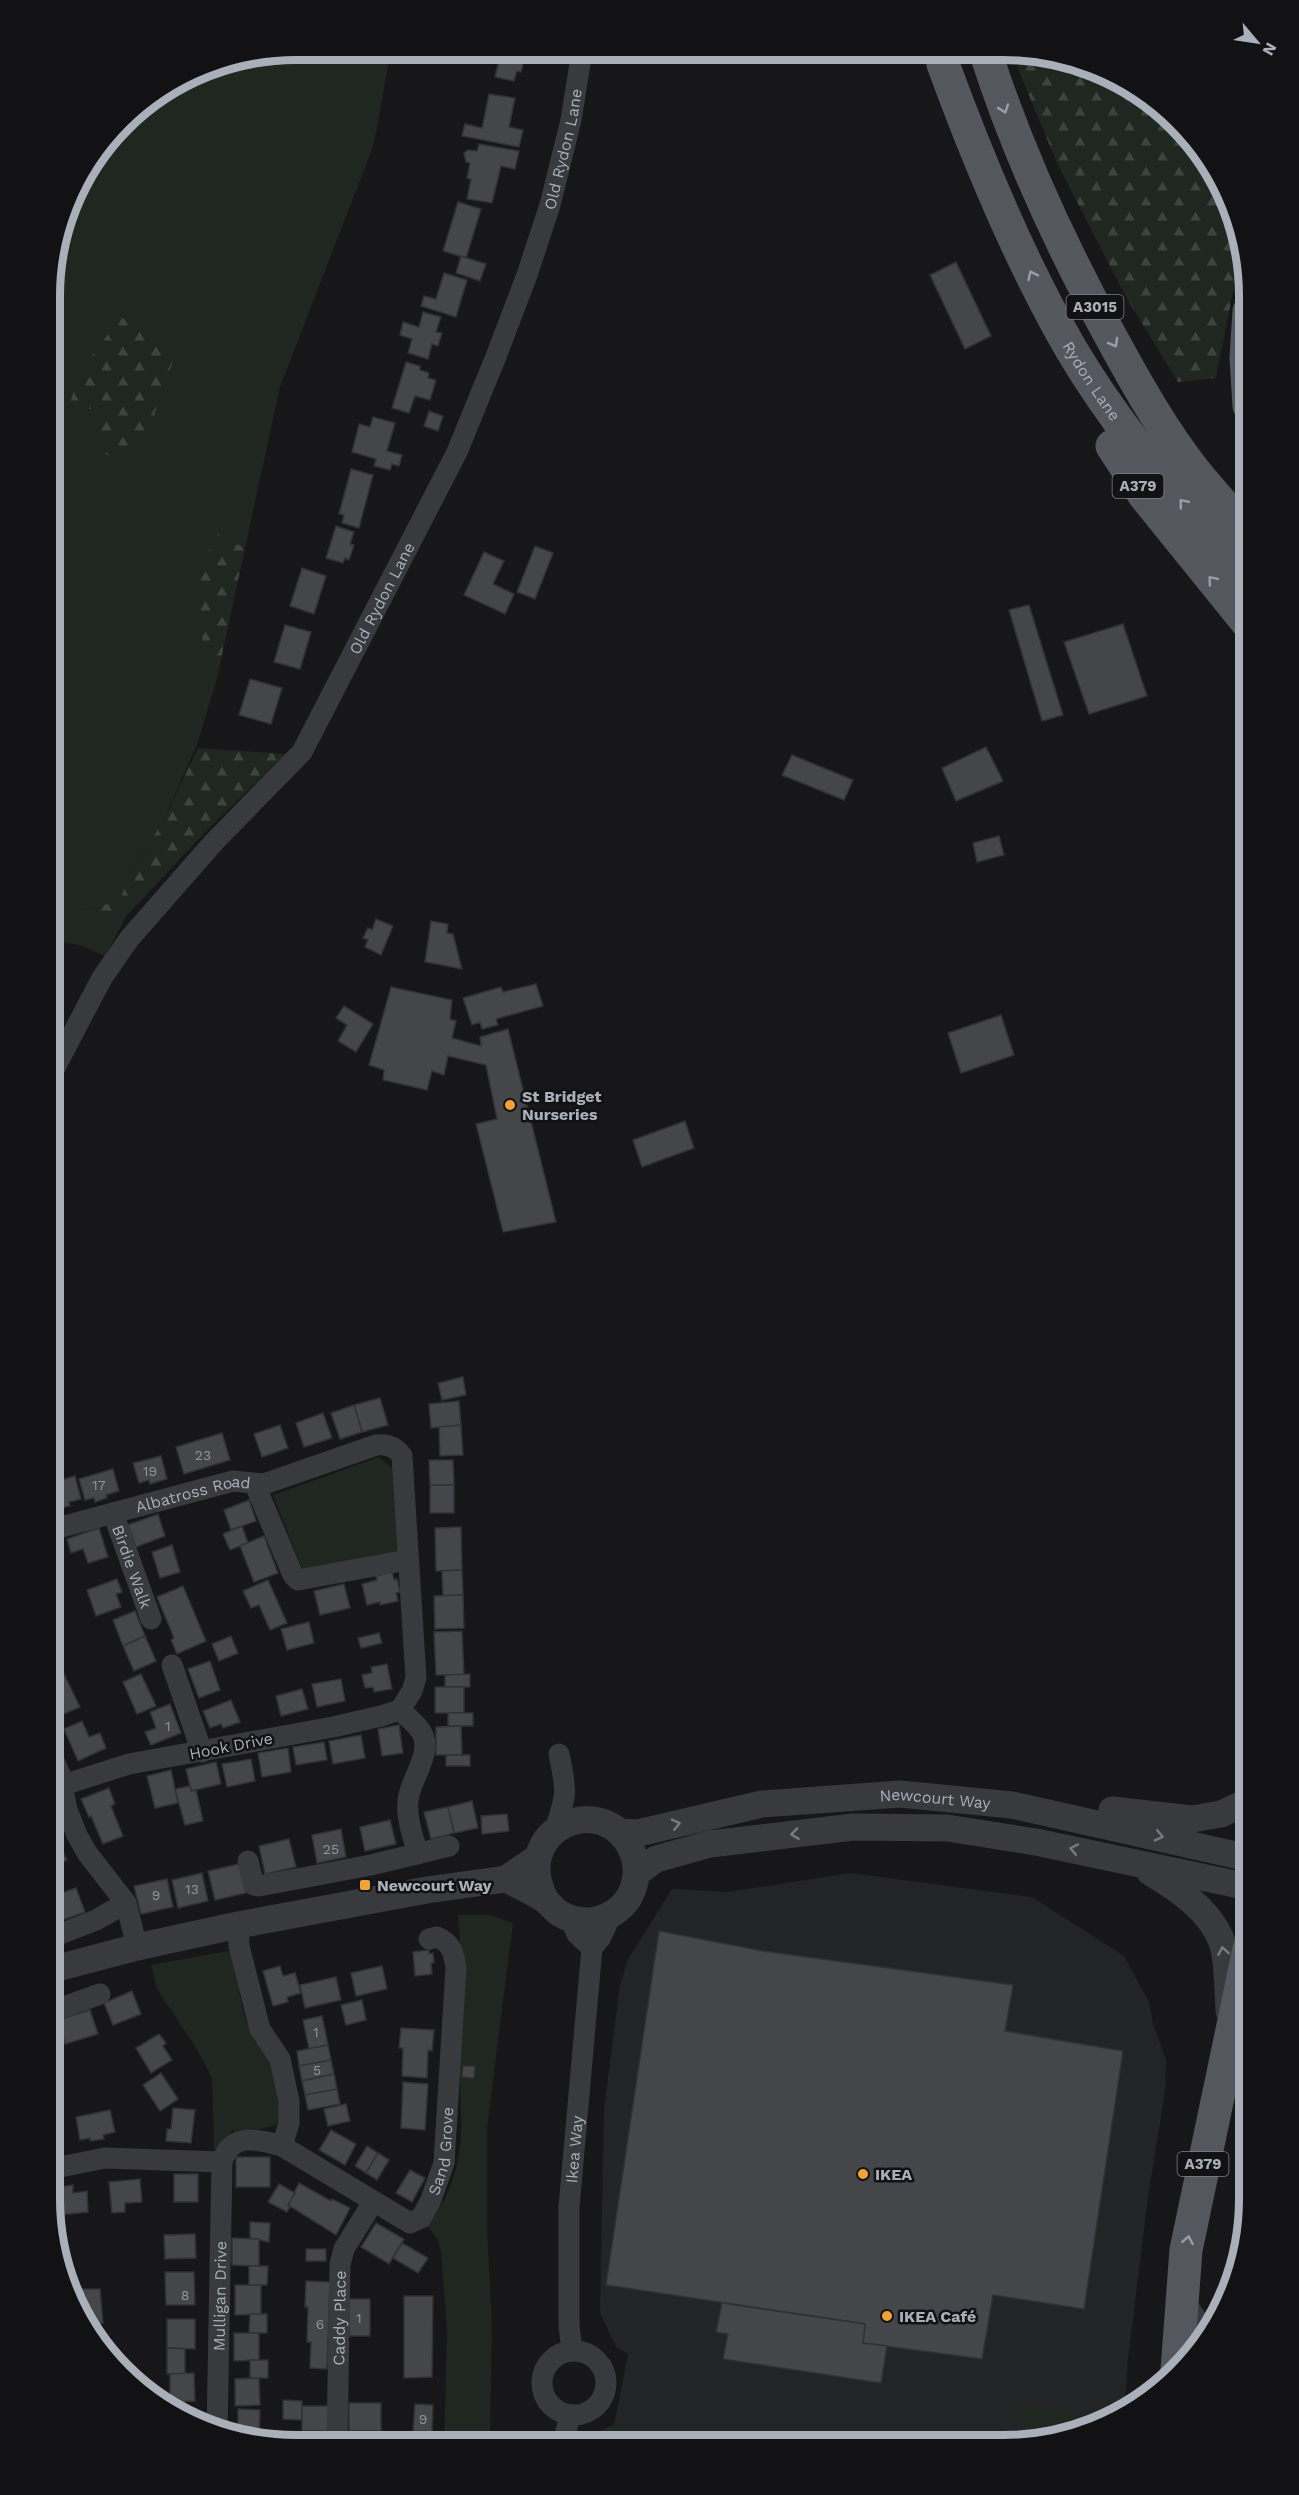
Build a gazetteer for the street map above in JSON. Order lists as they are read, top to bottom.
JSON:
{
  "streets": {
    "main road": ["A3015", "Rydon Lane", "A379"],
    "street": [
      "Old Rydon Lane",
      "Albatross Road",
      "Birdie Walk",
      "Hook Drive",
      "Newcourt Way",
      "Ikea Way",
      "Sand Grove",
      "Mulligan Drive",
      "Caddy Place"
    ]
  },
  "crossings": [
    ["Rydon Lane", "A379"],
    ["Albatross Road", "Birdie Walk"],
    ["Newcourt Way", "Ikea Way"],
    ["Sand Grove", "Mulligan Drive"],
    ["Sand Grove", "Caddy Place"]
  ],
  "places": {
    "other": ["St Bridget Nurseries", "IKEA", "IKEA Café"],
    "transit": ["Newcourt Way"]
  },
  "house_numbers": [
    "23",
    "19",
    "17",
    "1",
    "25",
    "13",
    "9",
    "1",
    "5",
    "8",
    "1",
    "6",
    "9"
  ],
  "north": "bottom right"
}
